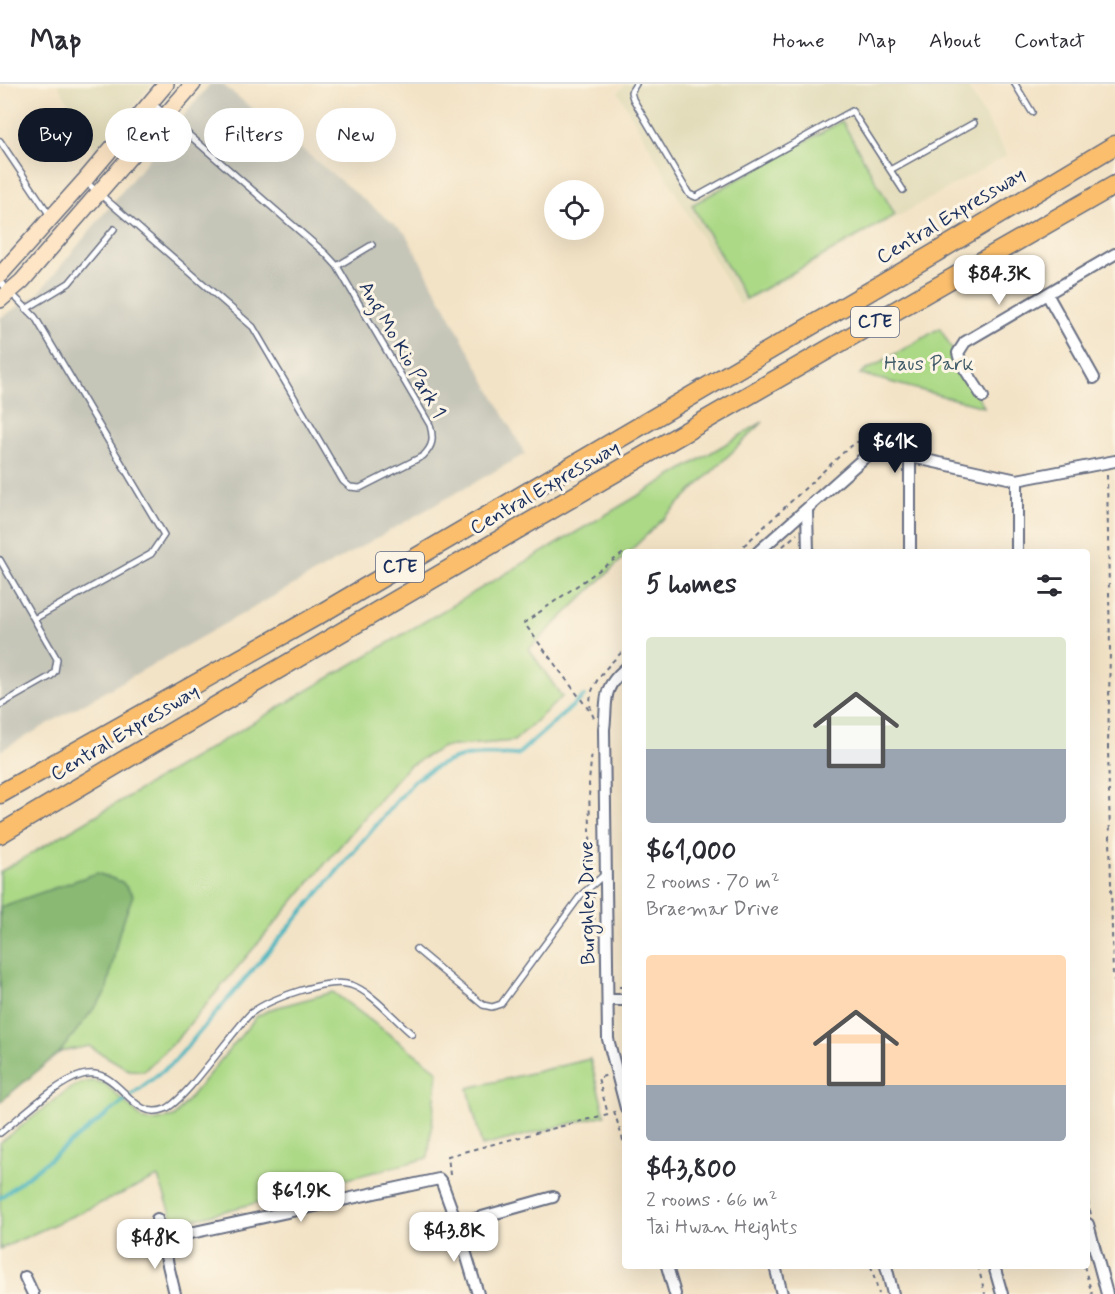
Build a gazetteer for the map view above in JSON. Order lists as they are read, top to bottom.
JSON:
{
  "streets": {
    "highway": ["Central Expressway", "CTE"],
    "street": ["Burghley Drive"],
    "lane": ["Ang Mo Kio Park 1"]
  },
  "parks": ["Haus Park"],
  "page": {
    "header": "Map",
    "nav": [
      "Home",
      "Map",
      "About",
      "Contact"
    ],
    "chip": [
      "Buy",
      "Rent",
      "Filters",
      "New"
    ],
    "price": [
      "$84.3K",
      "$61K",
      "$61.9K",
      "$43.8K",
      "$48K"
    ],
    "heading": "5 homes",
    "list": [
      {
        "name": "$61,000",
        "note": "2 rooms · 70 m² · Braemar Drive"
      },
      {
        "name": "$43,800",
        "note": "2 rooms · 66 m² · Tai Hwan Heights"
      }
    ]
  }
}
